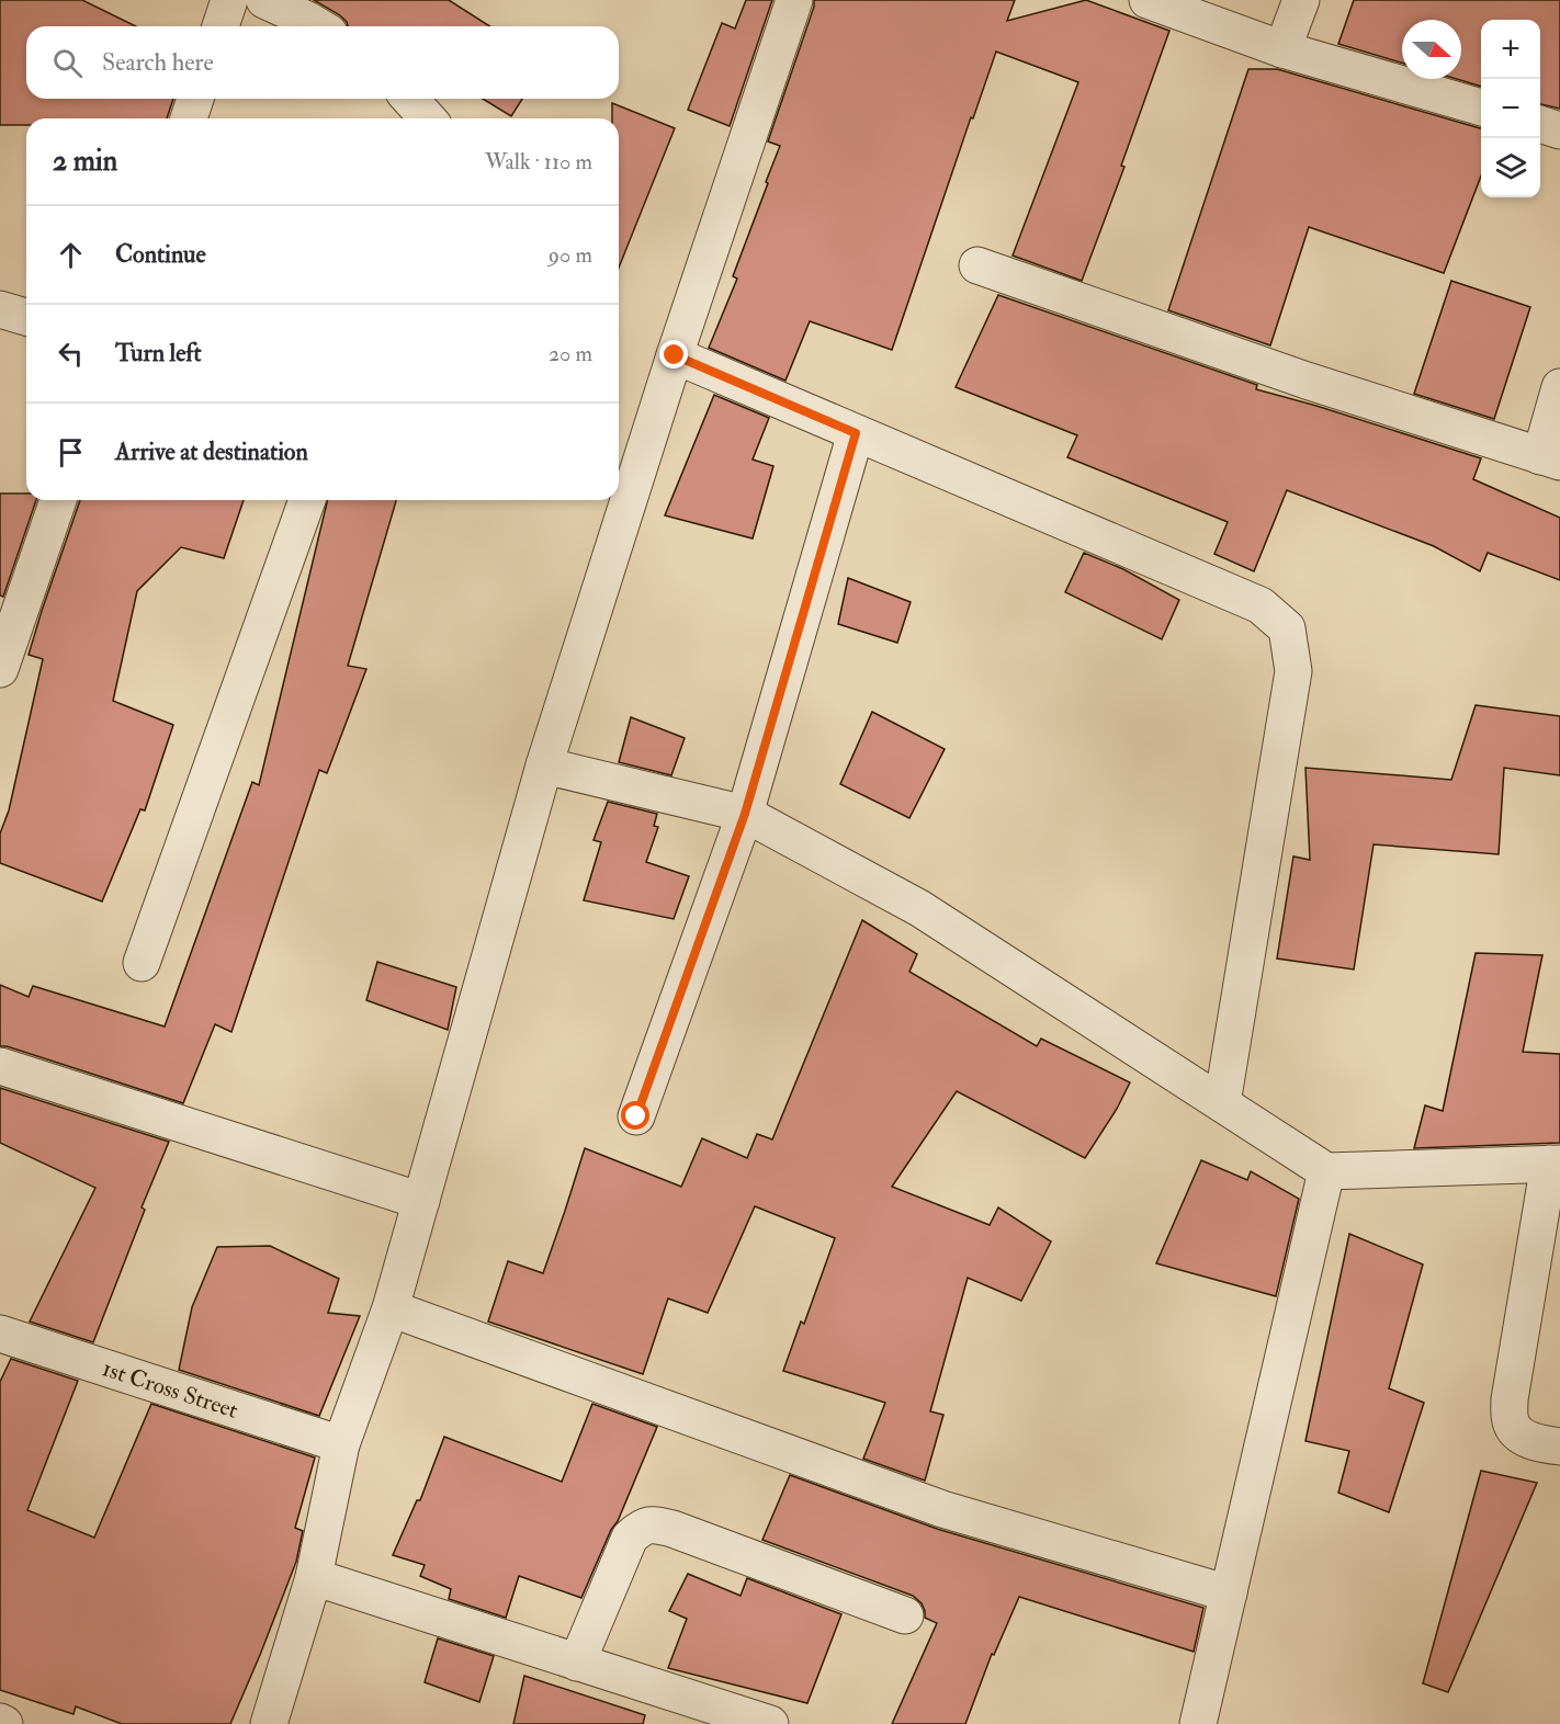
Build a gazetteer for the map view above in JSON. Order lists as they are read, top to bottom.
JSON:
{
  "streets": {
    "street": ["1st Cross Street"]
  },
  "north": "right",
  "page": {
    "map_buttons": ["+", "−"],
    "search": "Search here",
    "heading": ["2 min", "Walk · 110 m"],
    "list": [
      ["Continue", "90 m"],
      ["Turn left", "20 m"],
      "Arrive at destination"
    ]
  }
}
